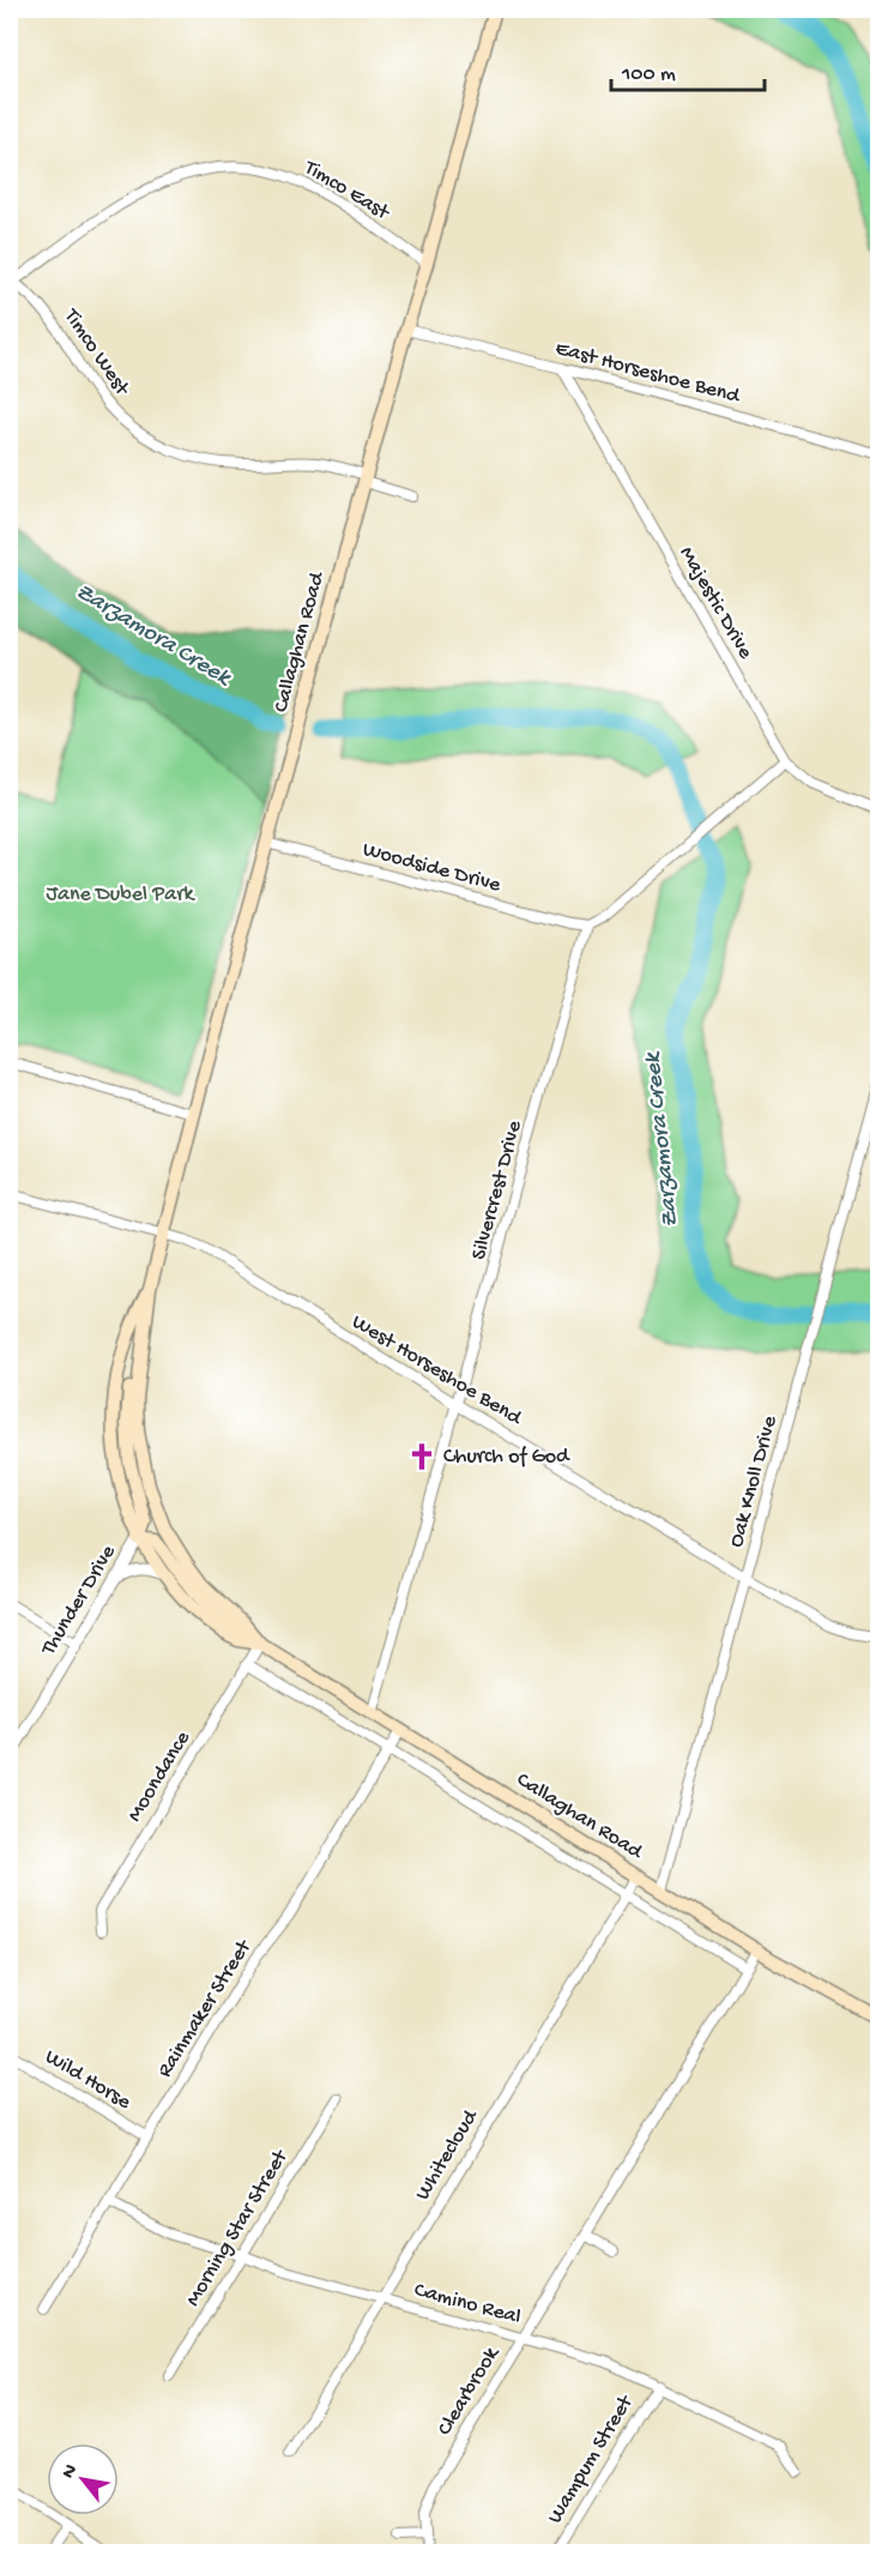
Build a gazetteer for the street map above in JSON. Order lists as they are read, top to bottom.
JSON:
{
  "streets": {
    "main road": ["Callaghan Road"],
    "street": [
      "Timco East",
      "Timco West",
      "East Horseshoe Bend",
      "Majestic Drive",
      "Woodside Drive",
      "Silvercrest Drive",
      "West Horseshoe Bend",
      "Oak Knoll Drive",
      "Thunder Drive",
      "Moondance",
      "Rainmaker Street",
      "Wild Horse",
      "Whitecloud",
      "Morning Star Street",
      "Camino Real",
      "Clearbrook",
      "Wampum Street"
    ]
  },
  "crossings": [
    ["Timco East", "Timco West"],
    ["Timco East", "Callaghan Road"],
    ["Timco West", "Callaghan Road"],
    ["East Horseshoe Bend", "Majestic Drive"],
    ["East Horseshoe Bend", "Callaghan Road"],
    ["Callaghan Road", "Woodside Drive"],
    ["Callaghan Road", "Silvercrest Drive"],
    ["Callaghan Road", "West Horseshoe Bend"],
    ["Callaghan Road", "Oak Knoll Drive"],
    ["Callaghan Road", "Thunder Drive"],
    ["Callaghan Road", "Moondance"],
    ["Callaghan Road", "Rainmaker Street"],
    ["Callaghan Road", "Whitecloud"],
    ["Callaghan Road", "Clearbrook"],
    ["Woodside Drive", "Silvercrest Drive"],
    ["Silvercrest Drive", "West Horseshoe Bend"],
    ["West Horseshoe Bend", "Oak Knoll Drive"],
    ["Rainmaker Street", "Wild Horse"],
    ["Rainmaker Street", "Camino Real"],
    ["Whitecloud", "Camino Real"],
    ["Morning Star Street", "Camino Real"],
    ["Camino Real", "Clearbrook"],
    ["Camino Real", "Wampum Street"]
  ],
  "water": ["Zarzamora Creek"],
  "parks": ["Jane Dubel Park"],
  "places": {
    "church": ["Church of God"]
  },
  "scale_bar": "100 m",
  "north": "top left"
}
